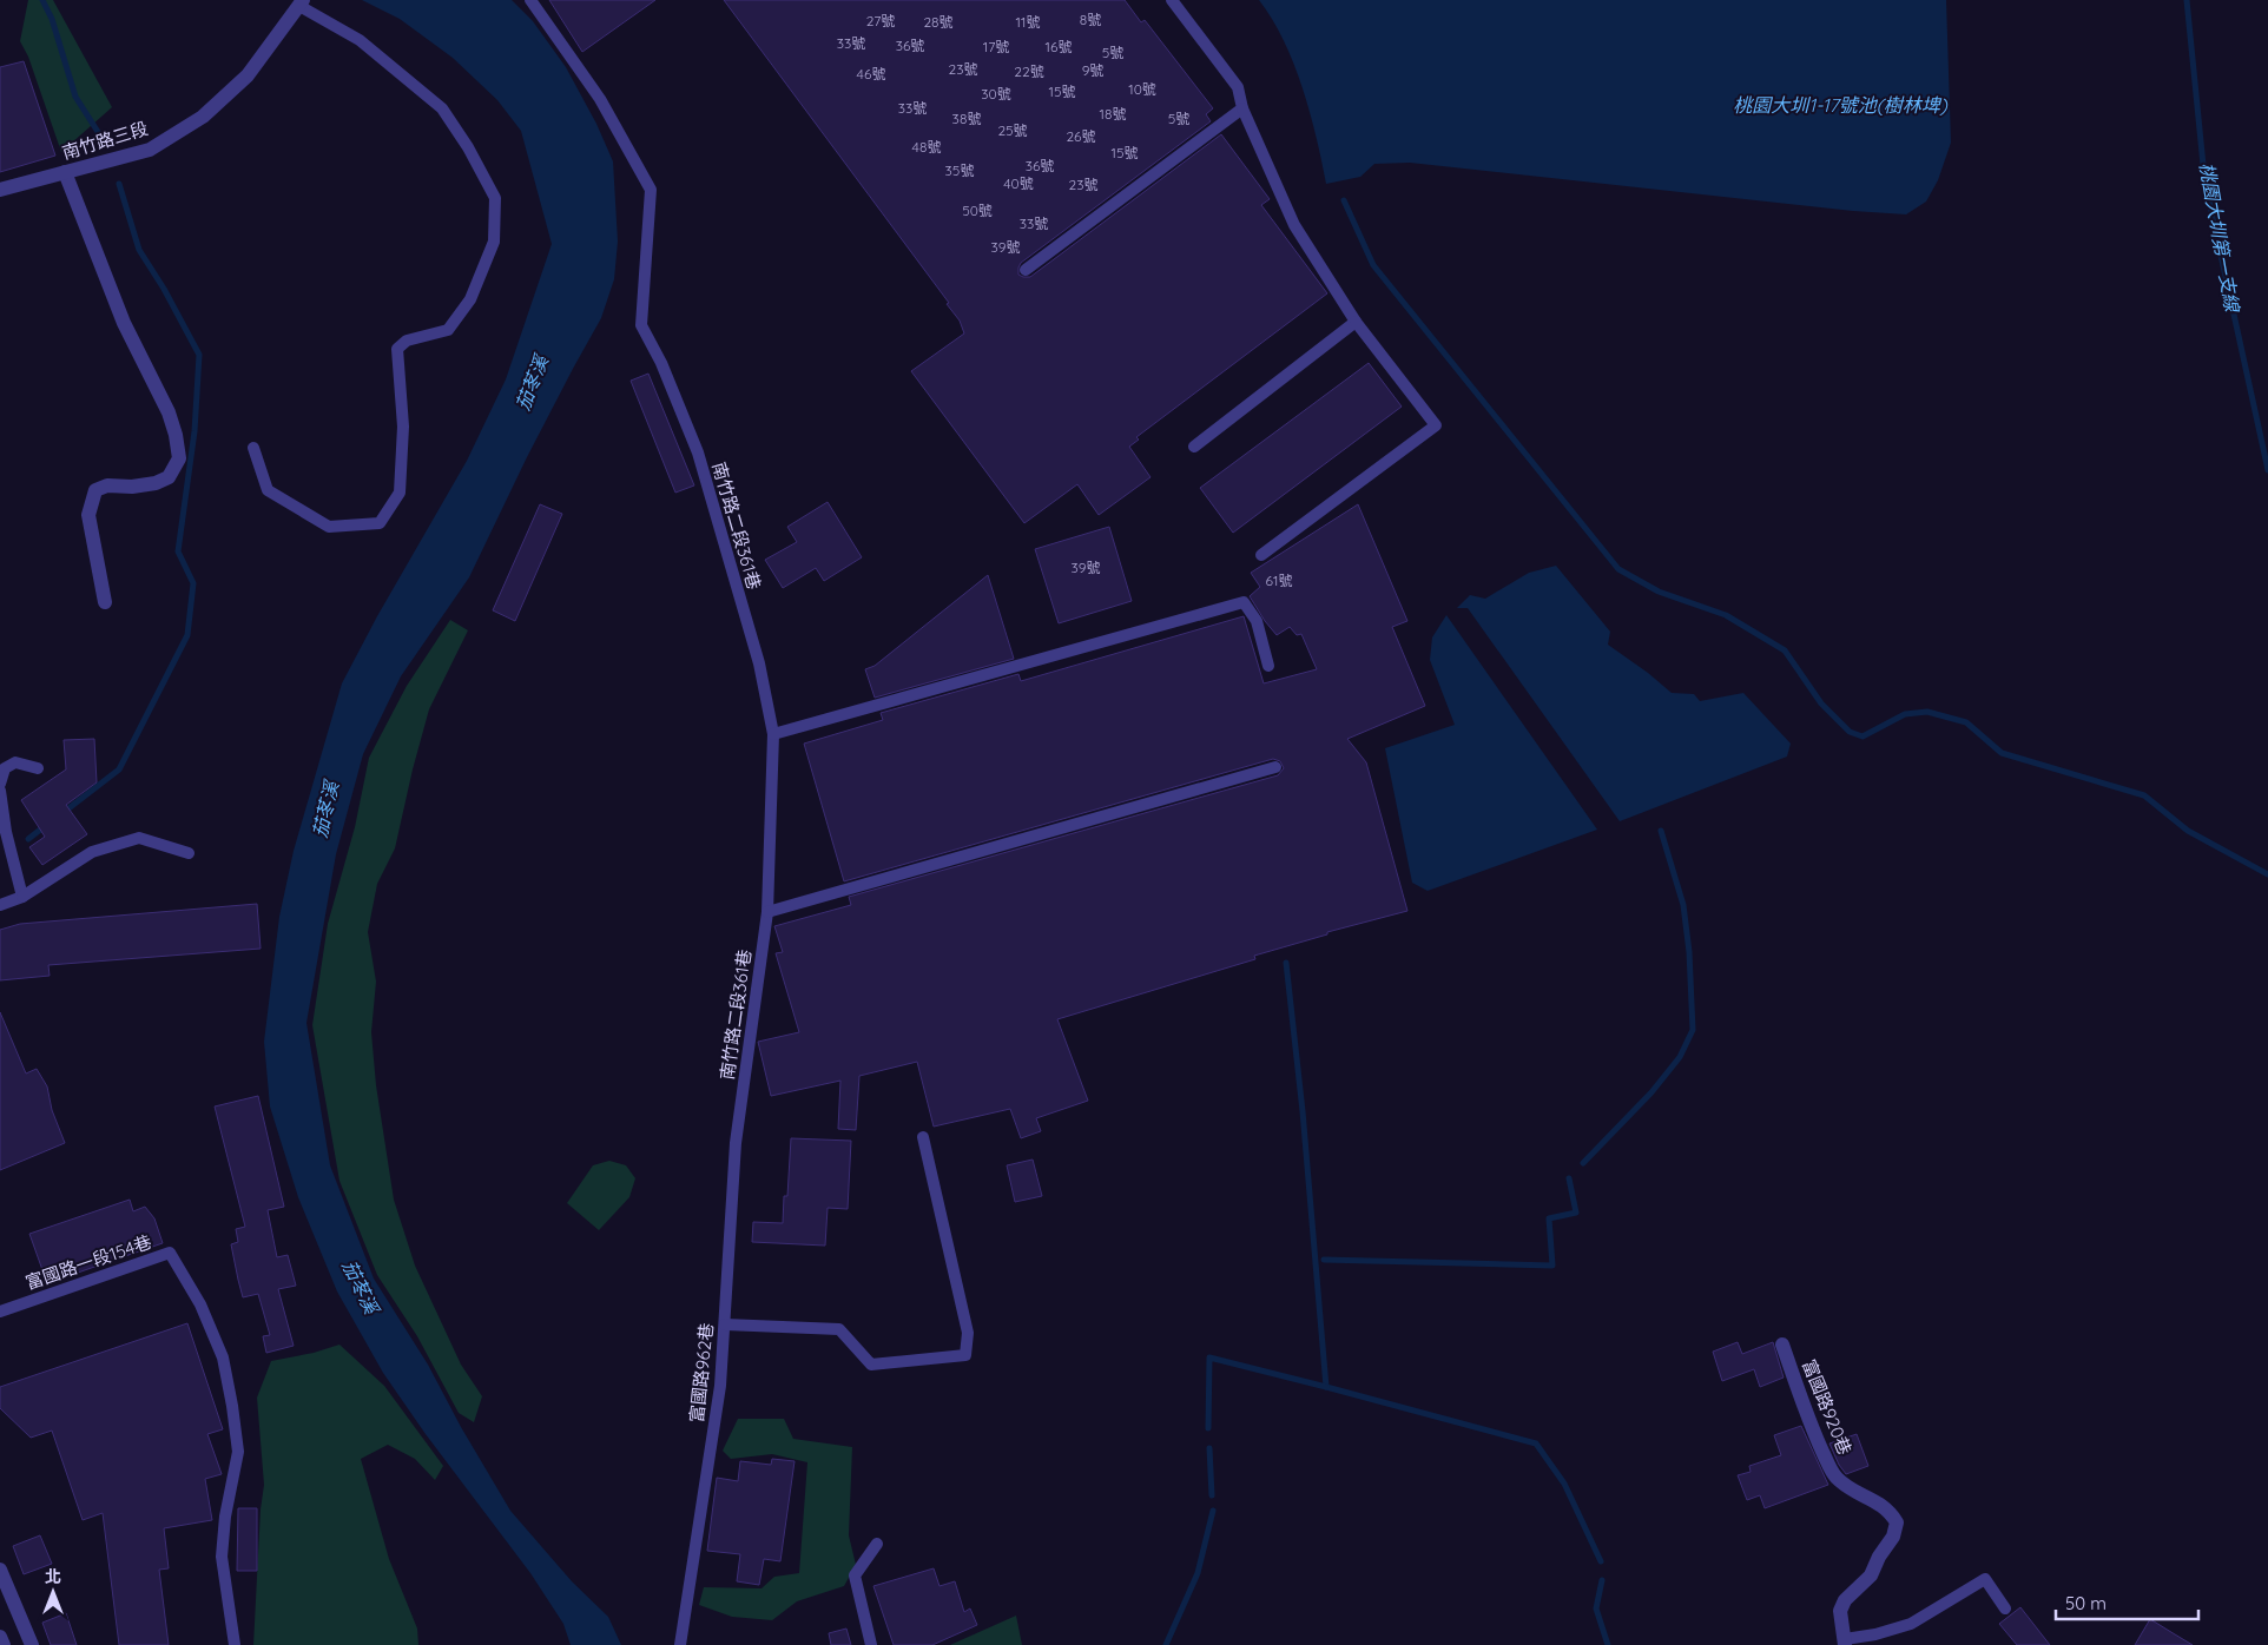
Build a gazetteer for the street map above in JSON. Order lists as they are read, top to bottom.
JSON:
{
  "streets": {
    "street": ["南竹路三段", "富國路920巷"],
    "lane": ["南竹路二段361巷", "富國路一段154巷", "富國路962巷"]
  },
  "crossings": [
    ["南竹路二段361巷", "富國路962巷"]
  ],
  "water": ["桃園大圳1-17號池(樹林埤)", "桃園大圳第一支線", "茄苳溪"],
  "house_numbers": [
    "8號",
    "27號",
    "28號",
    "11號",
    "33號",
    "36號",
    "17號",
    "16號",
    "5號",
    "23號",
    "9號",
    "22號",
    "46號",
    "10號",
    "15號",
    "30號",
    "33號",
    "18號",
    "38號",
    "5號",
    "25號",
    "26號",
    "48號",
    "15號",
    "36號",
    "35號",
    "40號",
    "23號",
    "50號",
    "33號",
    "39號",
    "39號",
    "61號"
  ],
  "scale_bar": "50 m",
  "north": "top"
}
